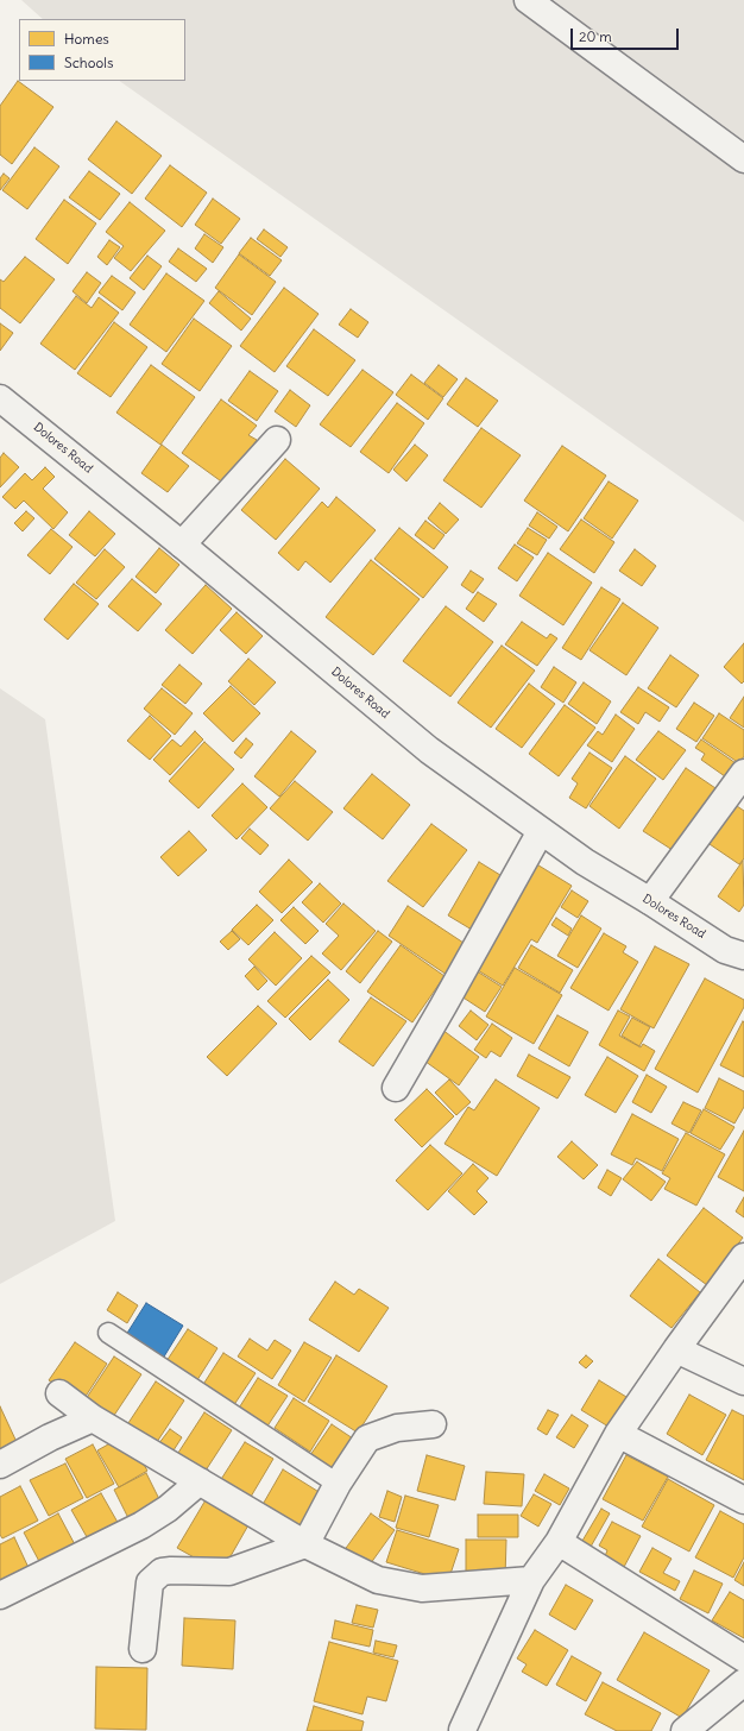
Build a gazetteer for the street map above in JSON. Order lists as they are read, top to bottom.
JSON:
{
  "streets": {
    "street": ["Dolores Road"]
  },
  "legend": ["Homes", "Schools"],
  "scale_bar": "20 m"
}
